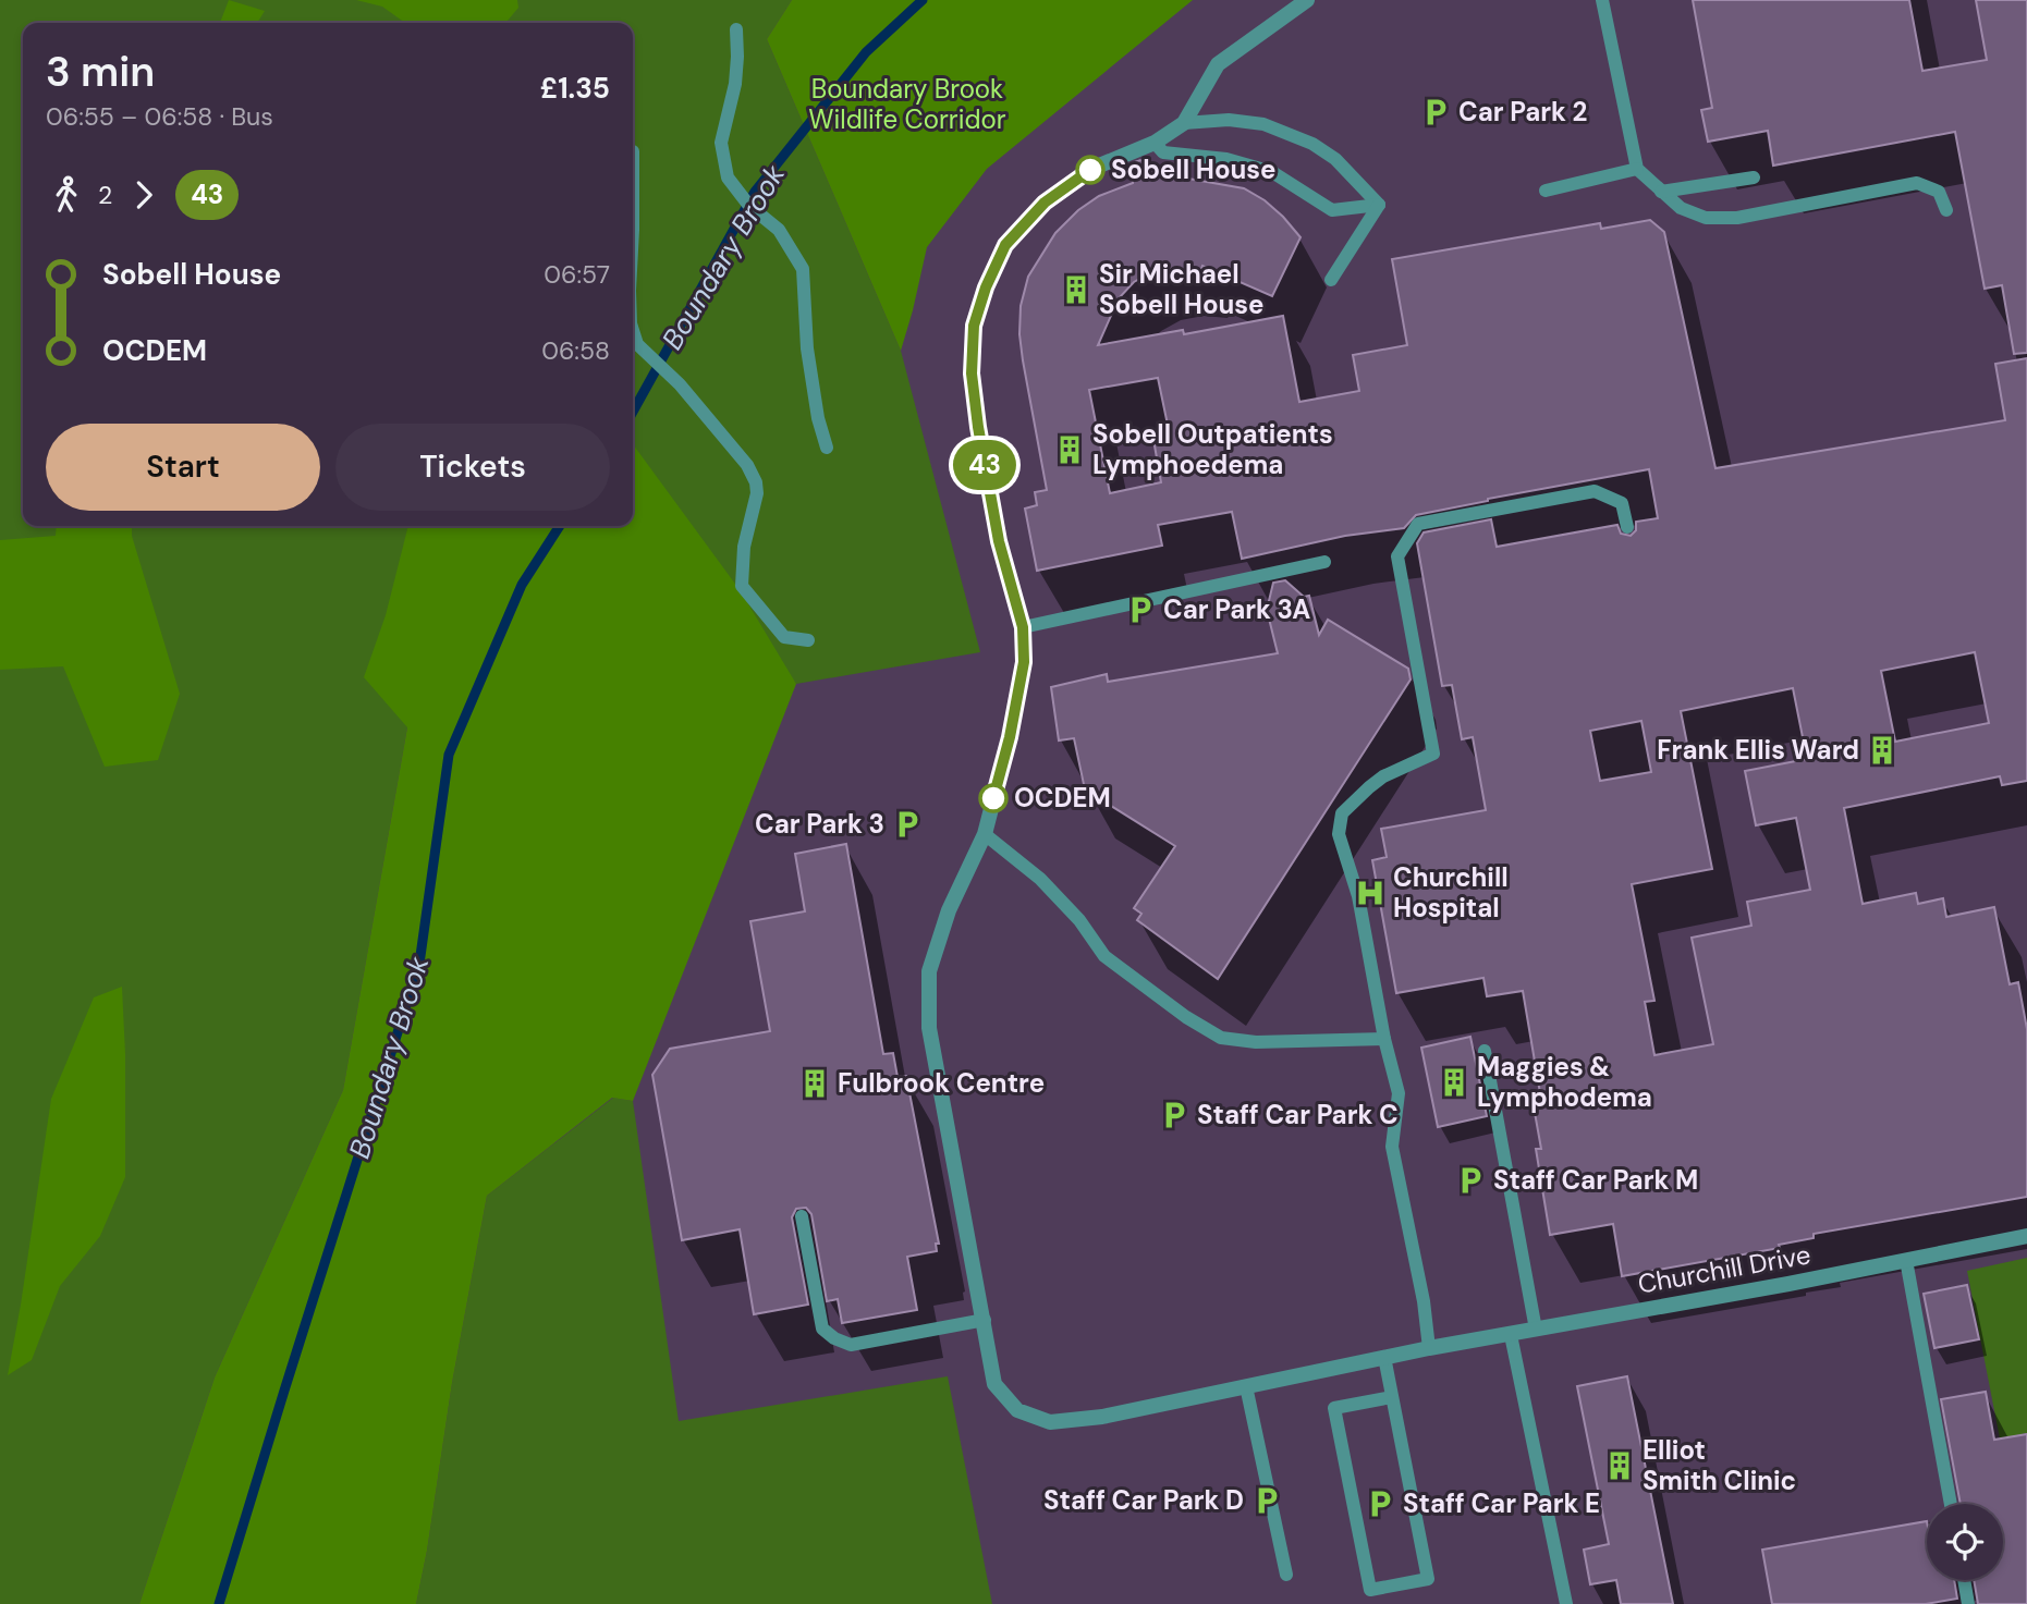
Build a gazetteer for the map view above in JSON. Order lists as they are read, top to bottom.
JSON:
{
  "streets": {
    "street": ["Churchill Drive"]
  },
  "water": ["Boundary Brook"],
  "parks": ["Boundary Brook Wildlife Corridor"],
  "places": {
    "parking": [
      "Car Park 2",
      "Car Park 3A",
      "Car Park 3",
      "Staff Car Park C",
      "Staff Car Park M",
      "Staff Car Park D",
      "Staff Car Park E"
    ],
    "other": ["Sobell House", "OCDEM"],
    "building": [
      "Sir Michael Sobell House",
      "Sobell Outpatients Lymphoedema",
      "Frank Ellis Ward",
      "Maggies & Lymphodema",
      "Fulbrook Centre",
      "Elliot Smith Clinic"
    ],
    "hospital": ["Churchill Hospital"]
  },
  "lines": ["bus line 43"],
  "page": {
    "on_map": "43",
    "heading": ["3 min", "06:55 – 06:58 · Bus", "£1.35"],
    "legs": ["2", "43"],
    "list": [
      {
        "name": "Sobell House",
        "value": "06:57"
      },
      {
        "name": "OCDEM",
        "value": "06:58"
      }
    ],
    "buttons": ["Start", "Tickets"]
  }
}
